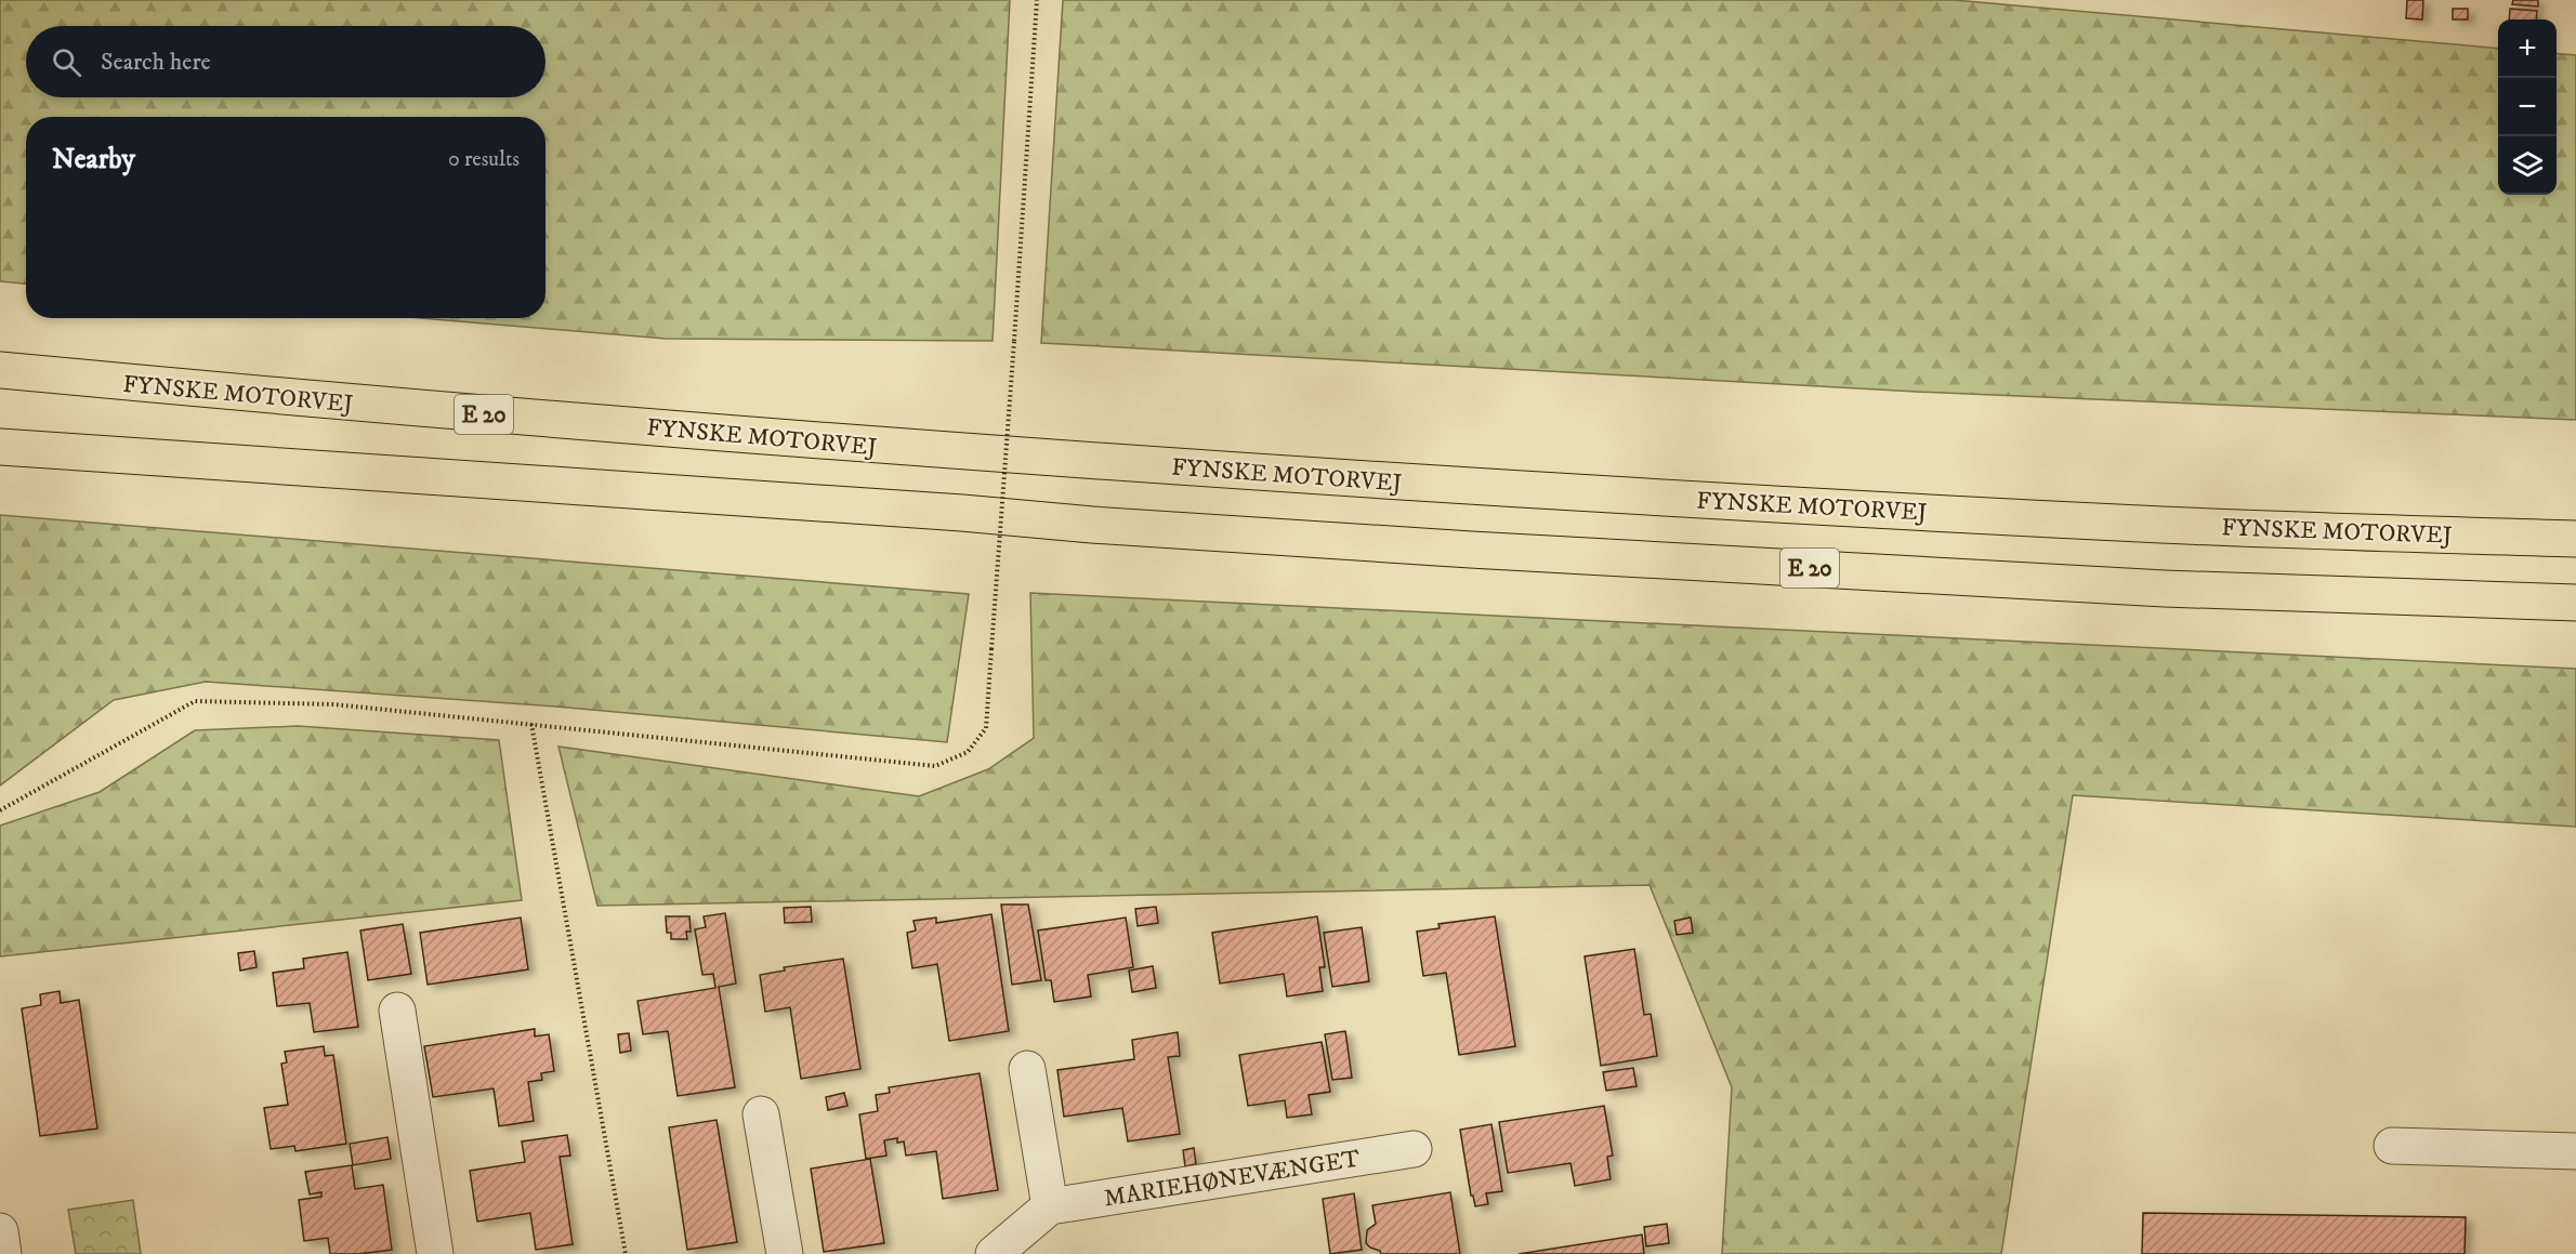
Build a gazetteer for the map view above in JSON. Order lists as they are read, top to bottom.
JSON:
{
  "streets": {
    "highway": ["FYNSKE MOTORVEJ", "E 20"],
    "street": ["MARIEHØNEVÆNGET"]
  },
  "page": {
    "map_buttons": ["+", "−"],
    "search": "Search here",
    "heading": ["Nearby", "0 results"]
  }
}
